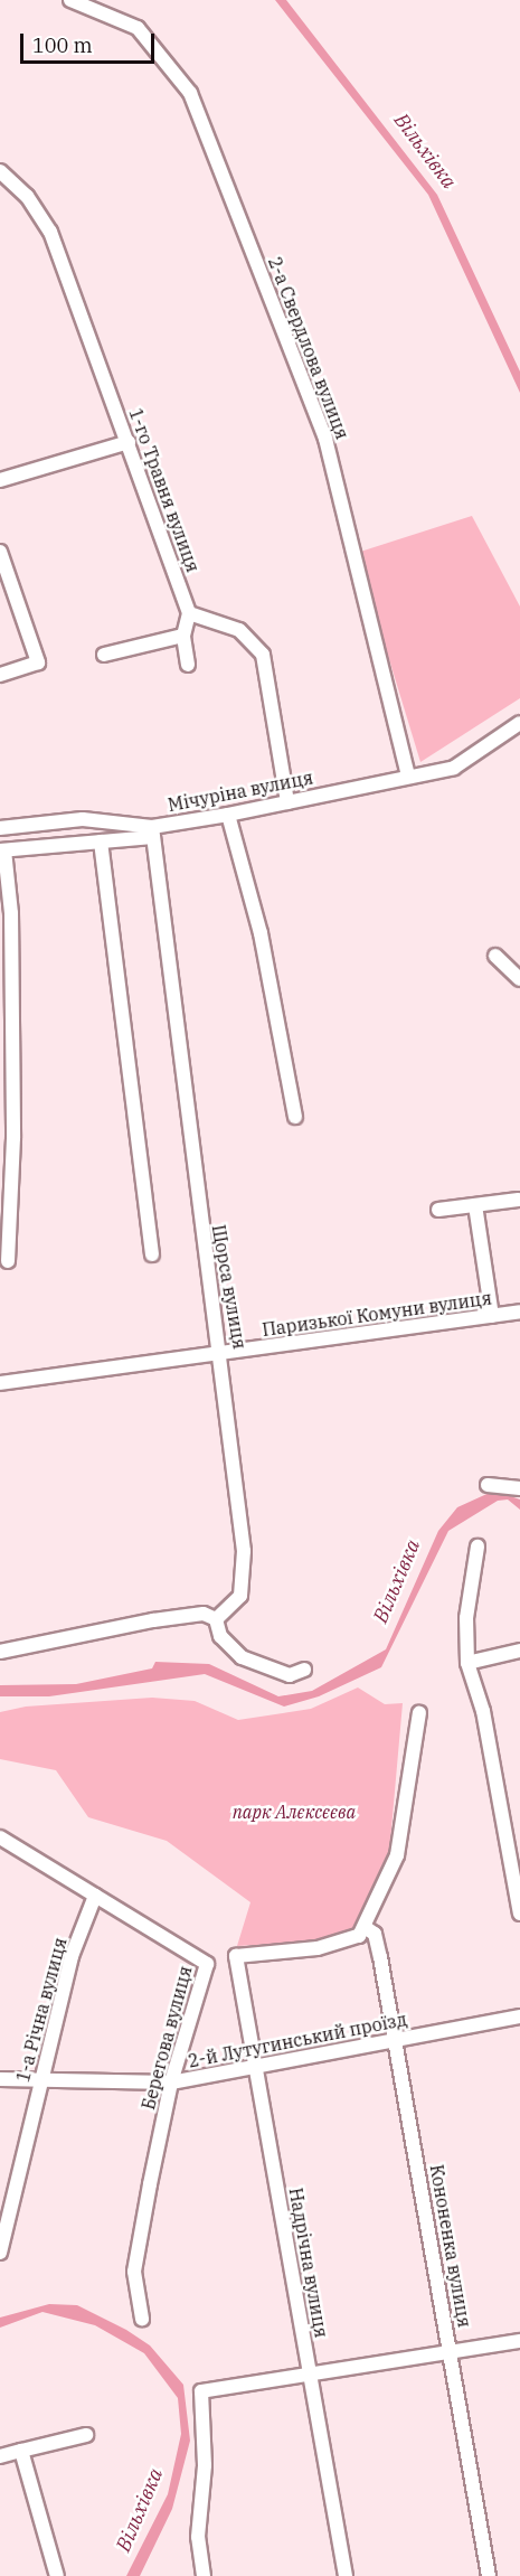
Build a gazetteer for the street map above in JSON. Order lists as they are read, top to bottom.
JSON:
{
  "streets": {
    "street": [
      "2-а Свердлова вулиця",
      "1-го Травня вулиця",
      "Мічуріна вулиця",
      "Щорса вулиця",
      "Паризької Комуни вулиця",
      "1-а Річна вулиця",
      "Берегова вулиця",
      "2-й Лутугинський проїзд",
      "Кононенка вулиця",
      "Надрічна вулиця"
    ]
  },
  "crossings": [
    ["2-а Свердлова вулиця", "Мічуріна вулиця"],
    ["Мічуріна вулиця", "Щорса вулиця"],
    ["Щорса вулиця", "Паризької Комуни вулиця"],
    ["1-а Річна вулиця", "Берегова вулиця"],
    ["1-а Річна вулиця", "2-й Лутугинський проїзд"],
    ["Берегова вулиця", "2-й Лутугинський проїзд"],
    ["2-й Лутугинський проїзд", "Кононенка вулиця"],
    ["2-й Лутугинський проїзд", "Надрічна вулиця"],
    ["Кононенка вулиця", "Надрічна вулиця"]
  ],
  "water": ["Вільхівка"],
  "parks": ["парк Алєксєєва"],
  "scale_bar": "100 m"
}
